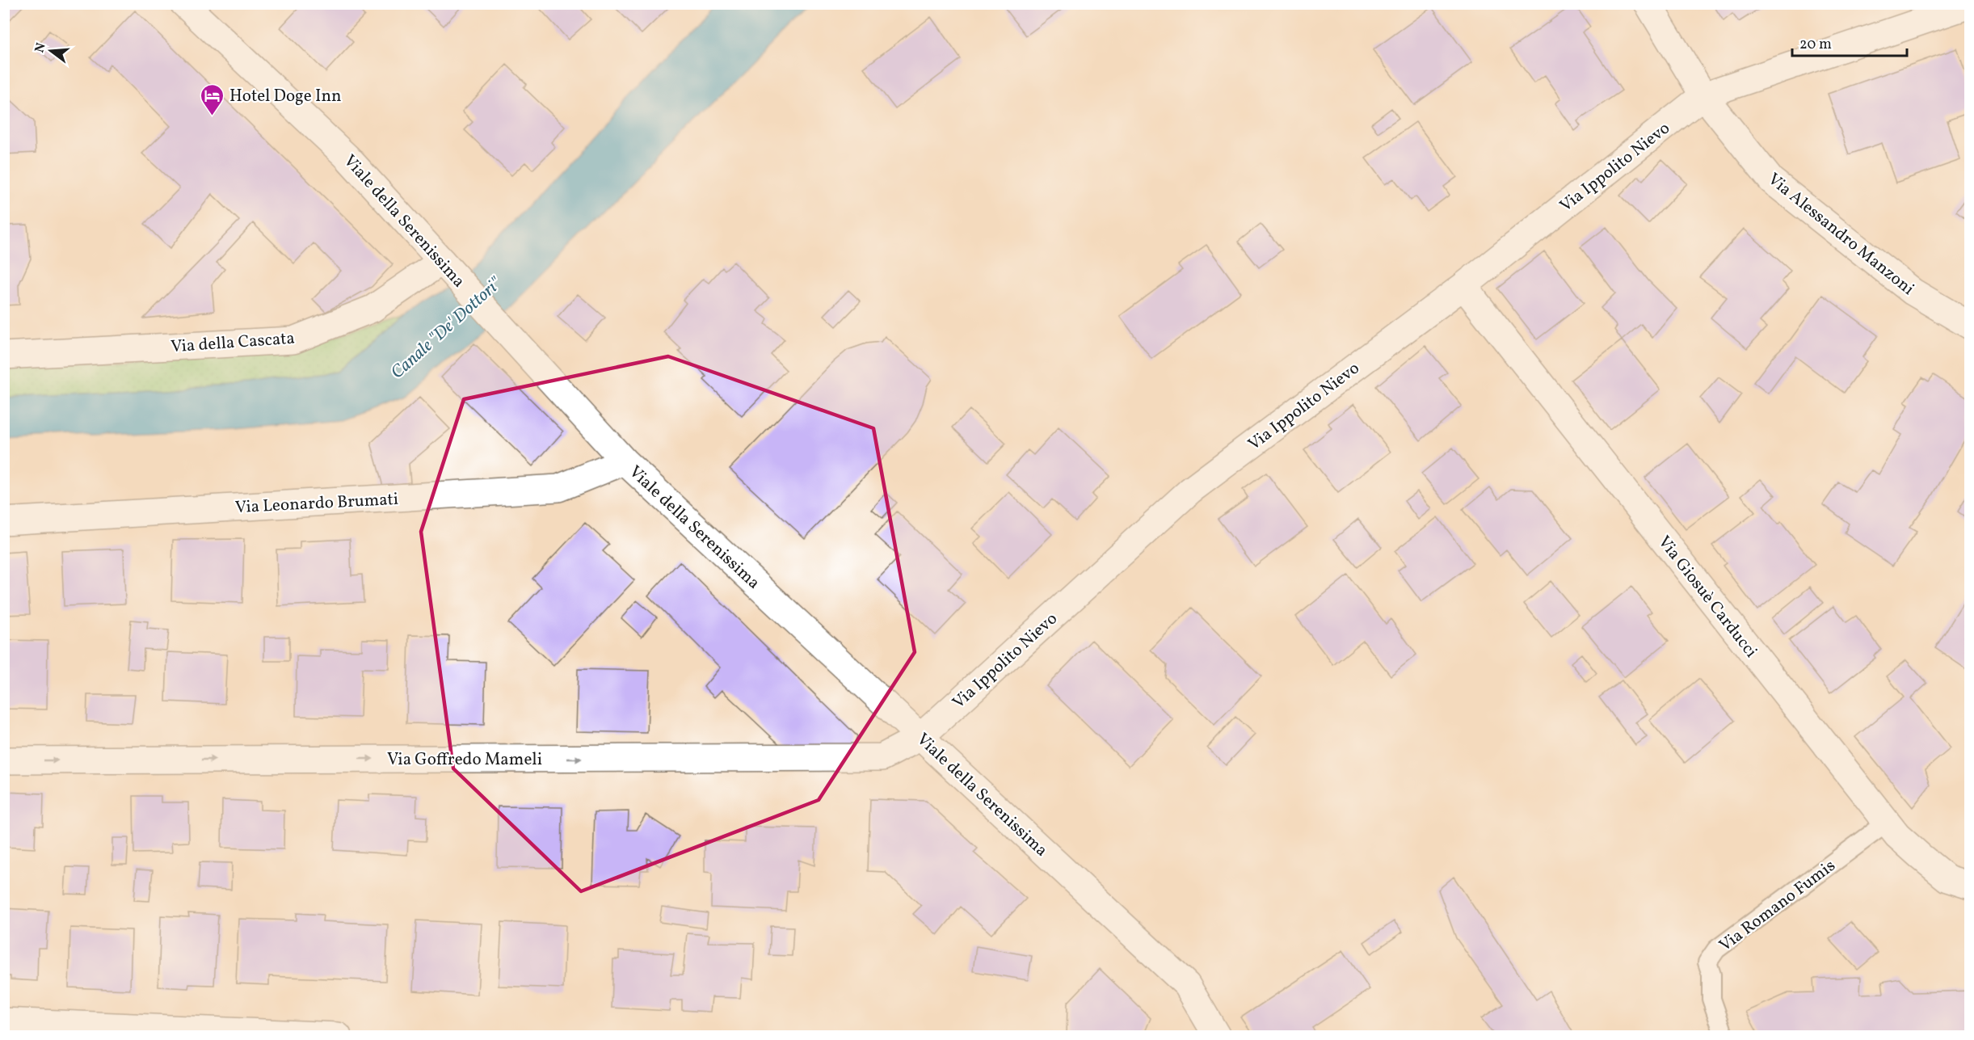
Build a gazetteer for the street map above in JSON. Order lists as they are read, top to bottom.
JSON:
{
  "streets": {
    "street": [
      "Via Ippolito Nievo",
      "Viale della Serenissima",
      "Via Alessandro Manzoni",
      "Via della Cascata",
      "Via Leonardo Brumati",
      "Via Giosuè Carducci",
      "Via Goffredo Mameli"
    ],
    "lane": ["Via Romano Fumis"]
  },
  "crossings": [
    ["Via Ippolito Nievo", "Viale della Serenissima"],
    ["Via Ippolito Nievo", "Via Alessandro Manzoni"],
    ["Via Ippolito Nievo", "Via Giosuè Carducci"],
    ["Via Ippolito Nievo", "Via Goffredo Mameli"],
    ["Viale della Serenissima", "Via della Cascata"],
    ["Viale della Serenissima", "Via Leonardo Brumati"],
    ["Viale della Serenissima", "Via Goffredo Mameli"],
    ["Via Giosuè Carducci", "Via Romano Fumis"]
  ],
  "one_way": ["Via Goffredo Mameli"],
  "water": ["Canale \"De' Dottori\""],
  "places": {
    "hotel": ["Hotel Doge Inn"]
  },
  "scale_bar": "20 m",
  "north": "left"
}
